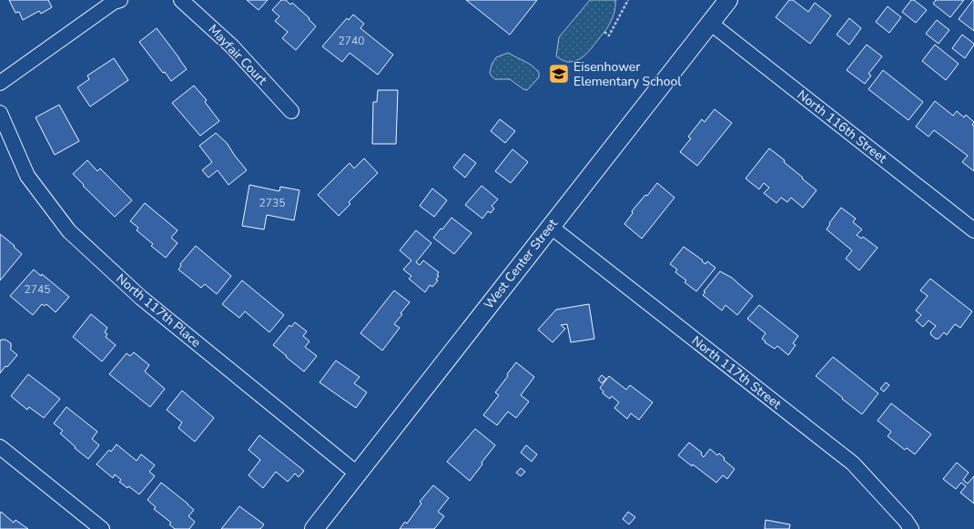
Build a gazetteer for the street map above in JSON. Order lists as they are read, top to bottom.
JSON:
{
  "streets": {
    "street": [
      "Mayfair Court",
      "North 116th Street",
      "West Center Street",
      "North 117th Place",
      "North 117th Street"
    ]
  },
  "crossings": [
    ["North 116th Street", "West Center Street"],
    ["West Center Street", "North 117th Place"],
    ["West Center Street", "North 117th Street"]
  ],
  "places": {
    "school or university": ["Eisenhower Elementary School"]
  },
  "house_numbers": ["2740", "2735", "2745"]
}
